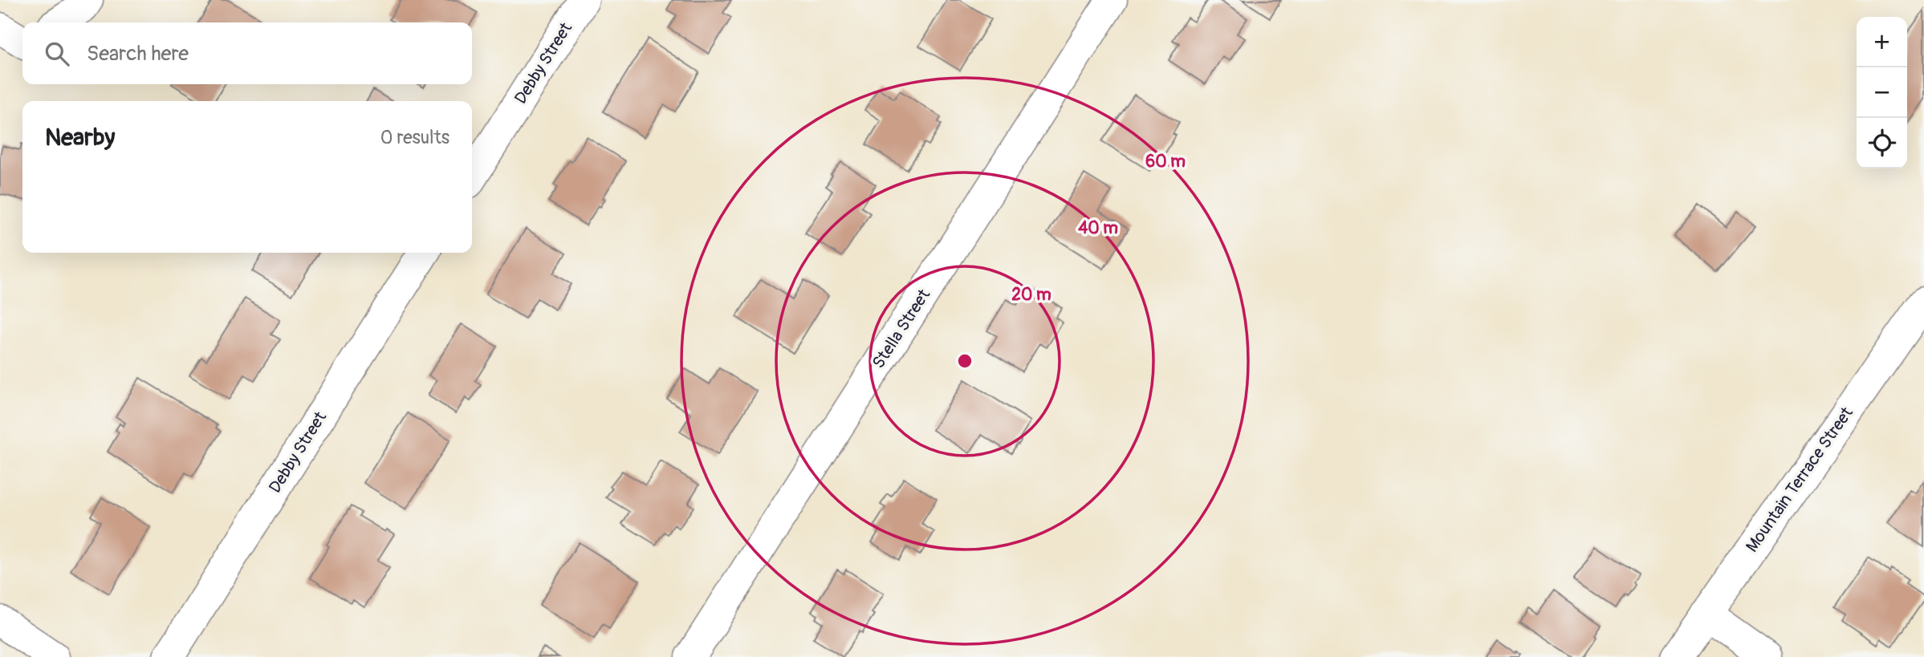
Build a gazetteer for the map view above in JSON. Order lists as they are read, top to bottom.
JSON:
{
  "streets": {
    "street": ["Debby Street", "Stella Street", "Mountain Terrace Street"]
  },
  "page": {
    "map_buttons": ["+", "−"],
    "search": "Search here",
    "heading": ["Nearby", "0 results"]
  },
  "rings": ["60 m", "40 m", "20 m"]
}
